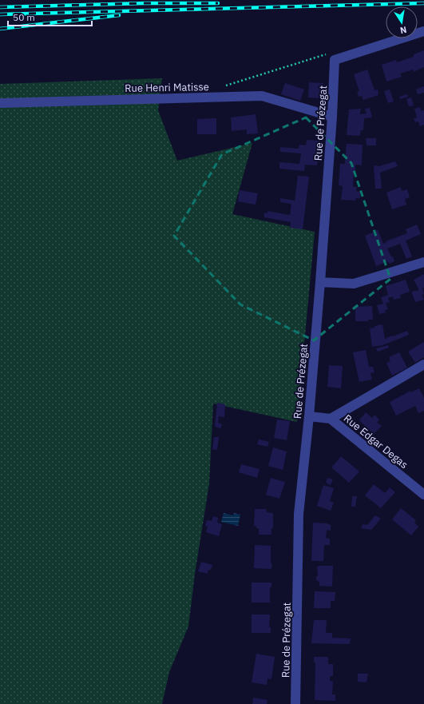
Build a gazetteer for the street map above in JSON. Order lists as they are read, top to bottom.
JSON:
{
  "streets": {
    "street": ["Rue Henri Matisse", "Rue de Prézegat", "Rue Edgar Degas"]
  },
  "crossings": [
    ["Rue Henri Matisse", "Rue de Prézegat"],
    ["Rue de Prézegat", "Rue Edgar Degas"]
  ],
  "scale_bar": "50 m",
  "north": "bottom"
}
